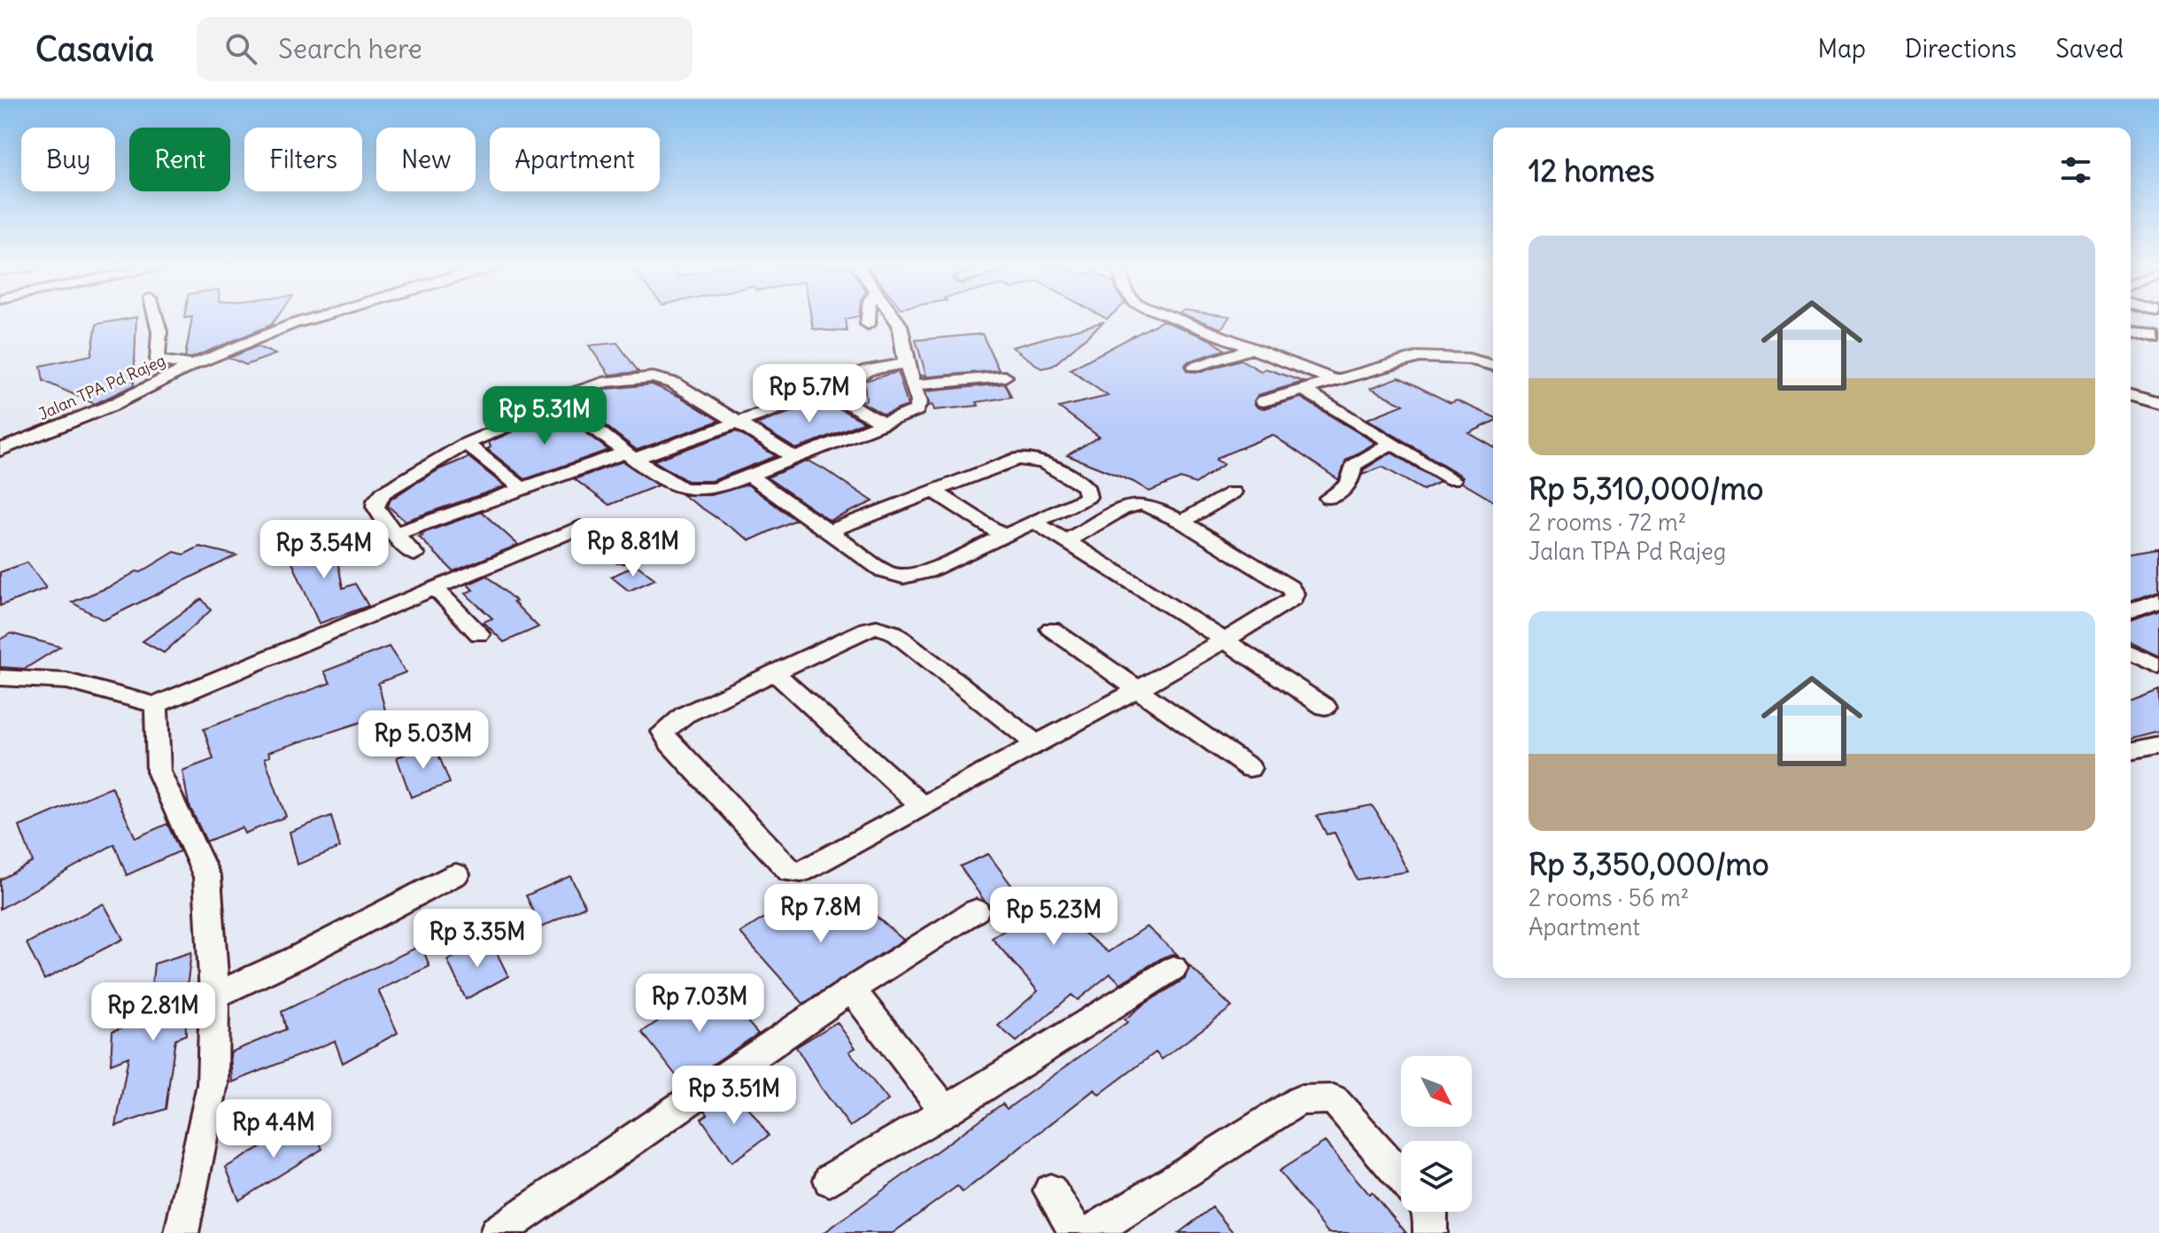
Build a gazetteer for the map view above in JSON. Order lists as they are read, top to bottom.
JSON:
{
  "streets": {
    "street": ["Jalan TPA Pd Rajeg"]
  },
  "north": "bottom right",
  "page": {
    "header": "Casavia",
    "search": "Search here",
    "nav": ["Map", "Directions", "Saved"],
    "chip": [
      "Buy",
      "Rent",
      "Filters",
      "New",
      "Apartment"
    ],
    "heading": "12 homes",
    "list": [
      {
        "name": "Rp 5,310,000/mo",
        "note": "2 rooms · 72 m² · Jalan TPA Pd Rajeg"
      },
      {
        "name": "Rp 3,350,000/mo",
        "note": "2 rooms · 56 m² · Apartment"
      }
    ],
    "price": [
      "Rp 5.7M",
      "Rp 5.31M",
      "Rp 8.81M",
      "Rp 3.54M",
      "Rp 5.03M",
      "Rp 7.8M",
      "Rp 5.23M",
      "Rp 3.35M",
      "Rp 7.03M",
      "Rp 2.81M",
      "Rp 3.51M",
      "Rp 4.4M"
    ]
  }
}
